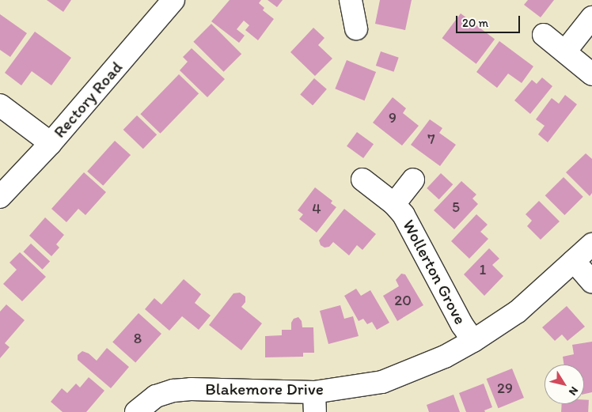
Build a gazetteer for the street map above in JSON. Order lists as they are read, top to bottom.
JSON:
{
  "streets": {
    "street": ["Rectory Road", "Wollerton Grove", "Blakemore Drive"]
  },
  "crossings": [
    ["Wollerton Grove", "Blakemore Drive"]
  ],
  "house_numbers": [
    "9",
    "7",
    "5",
    "4",
    "1",
    "20",
    "8",
    "29"
  ],
  "scale_bar": "20 m",
  "north": "bottom right"
}
